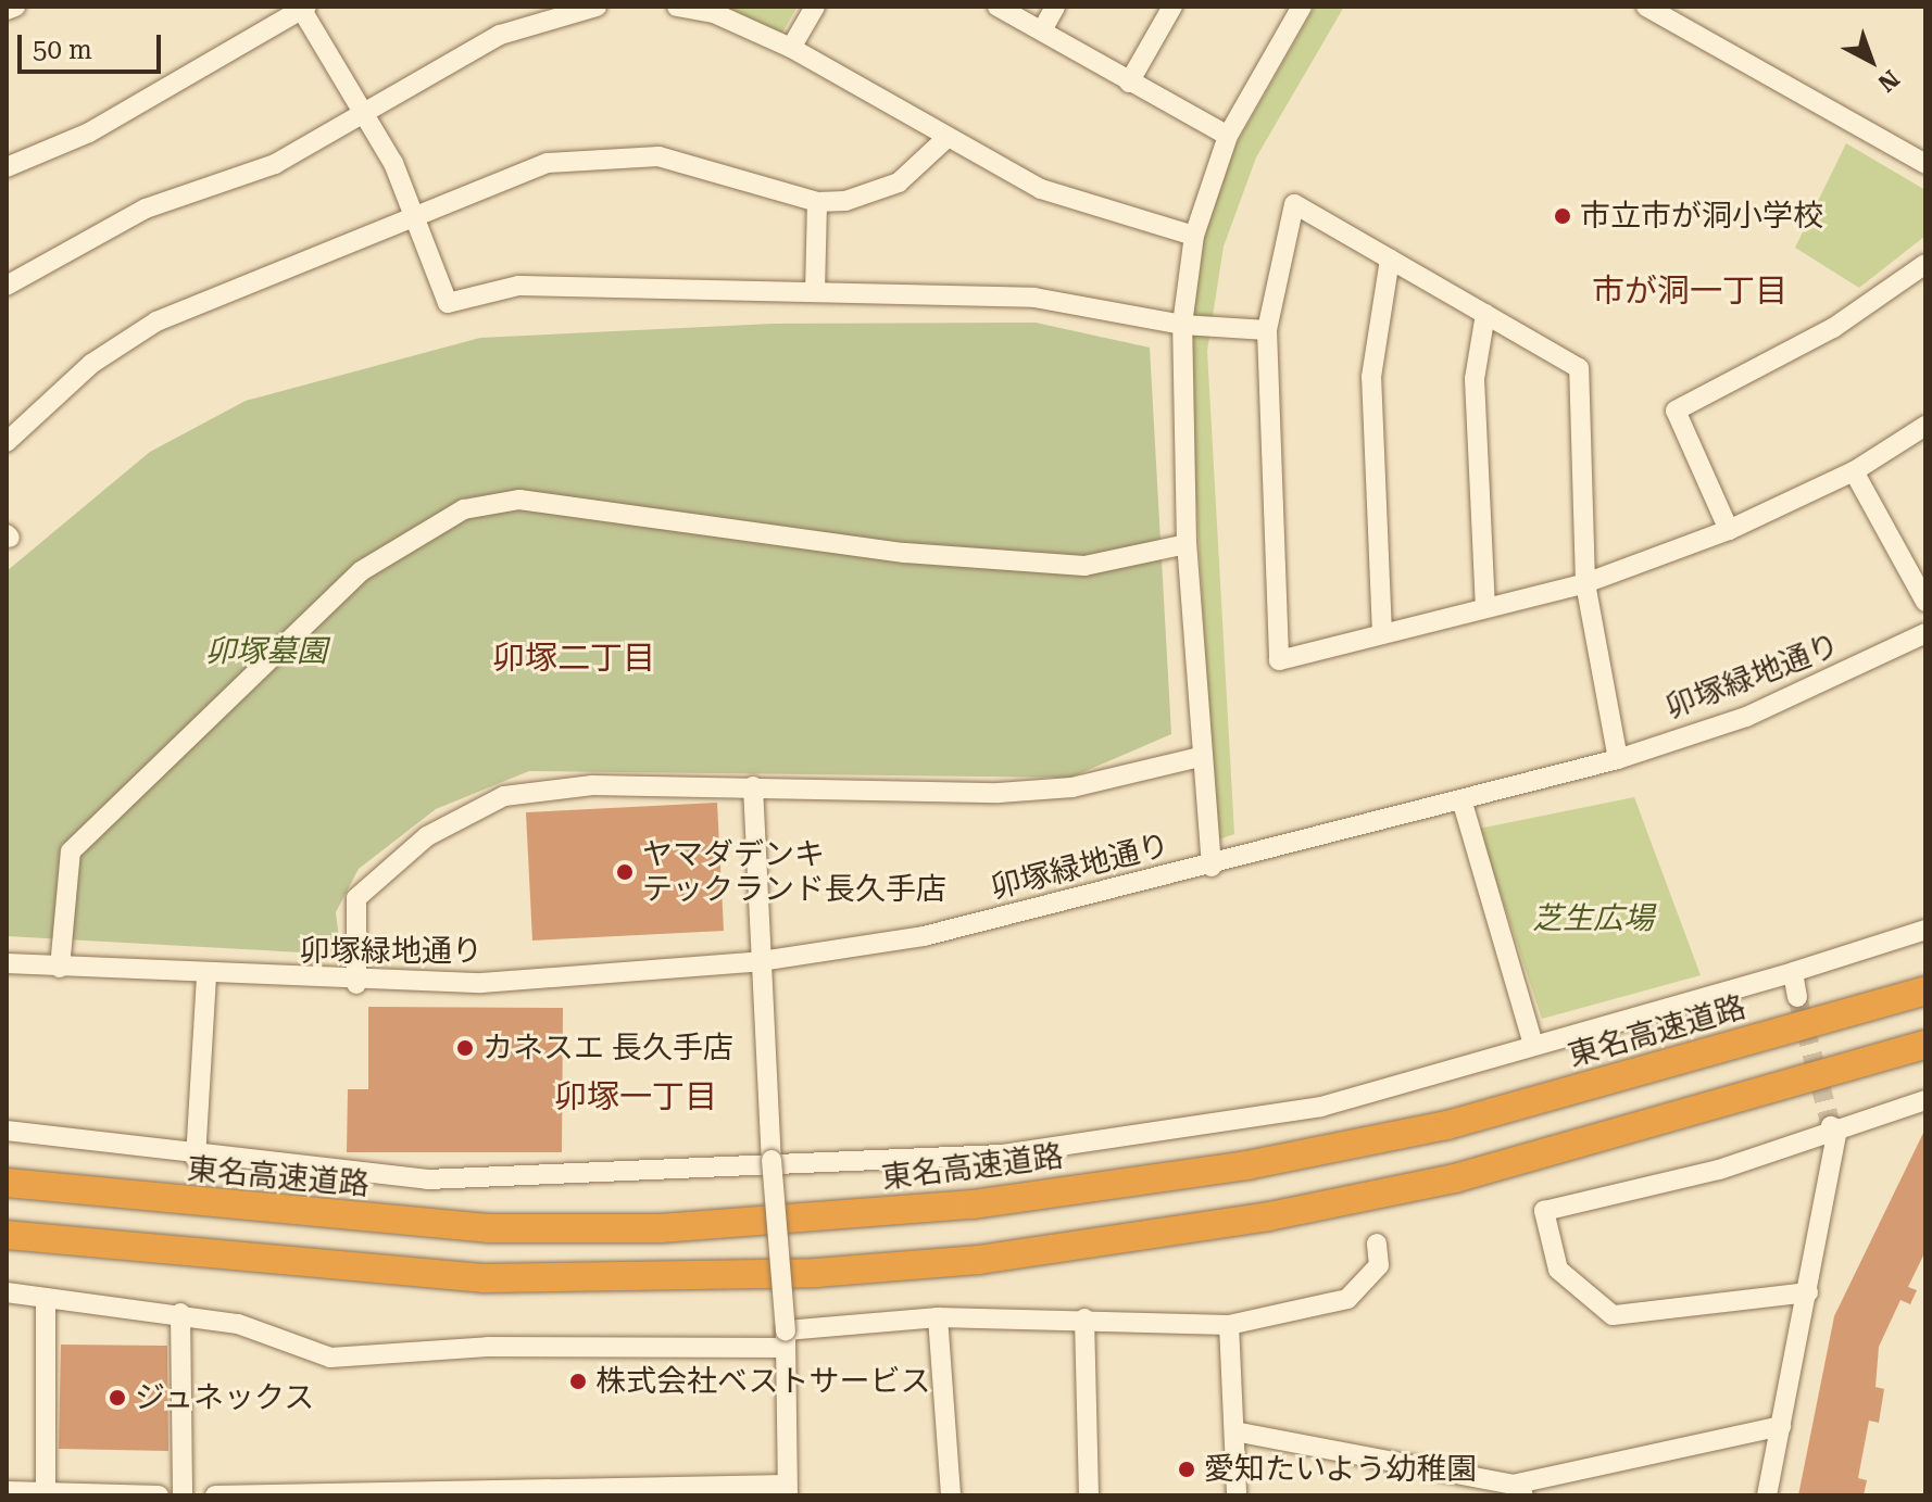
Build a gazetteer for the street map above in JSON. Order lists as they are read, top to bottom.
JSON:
{
  "streets": {
    "highway": ["東名高速道路"],
    "street": ["卯塚緑地通り"]
  },
  "districts": ["市が洞一丁目", "卯塚二丁目", "卯塚一丁目"],
  "parks": ["卯塚墓園", "芝生広場"],
  "places": [
    "市立市が洞小学校",
    "ヤマダデンキ テックランド長久手店",
    "カネスエ 長久手店",
    "株式会社ベストサービス",
    "ジュネックス",
    "愛知たいよう幼稚園"
  ],
  "scale_bar": "50 m",
  "north": "bottom right"
}
